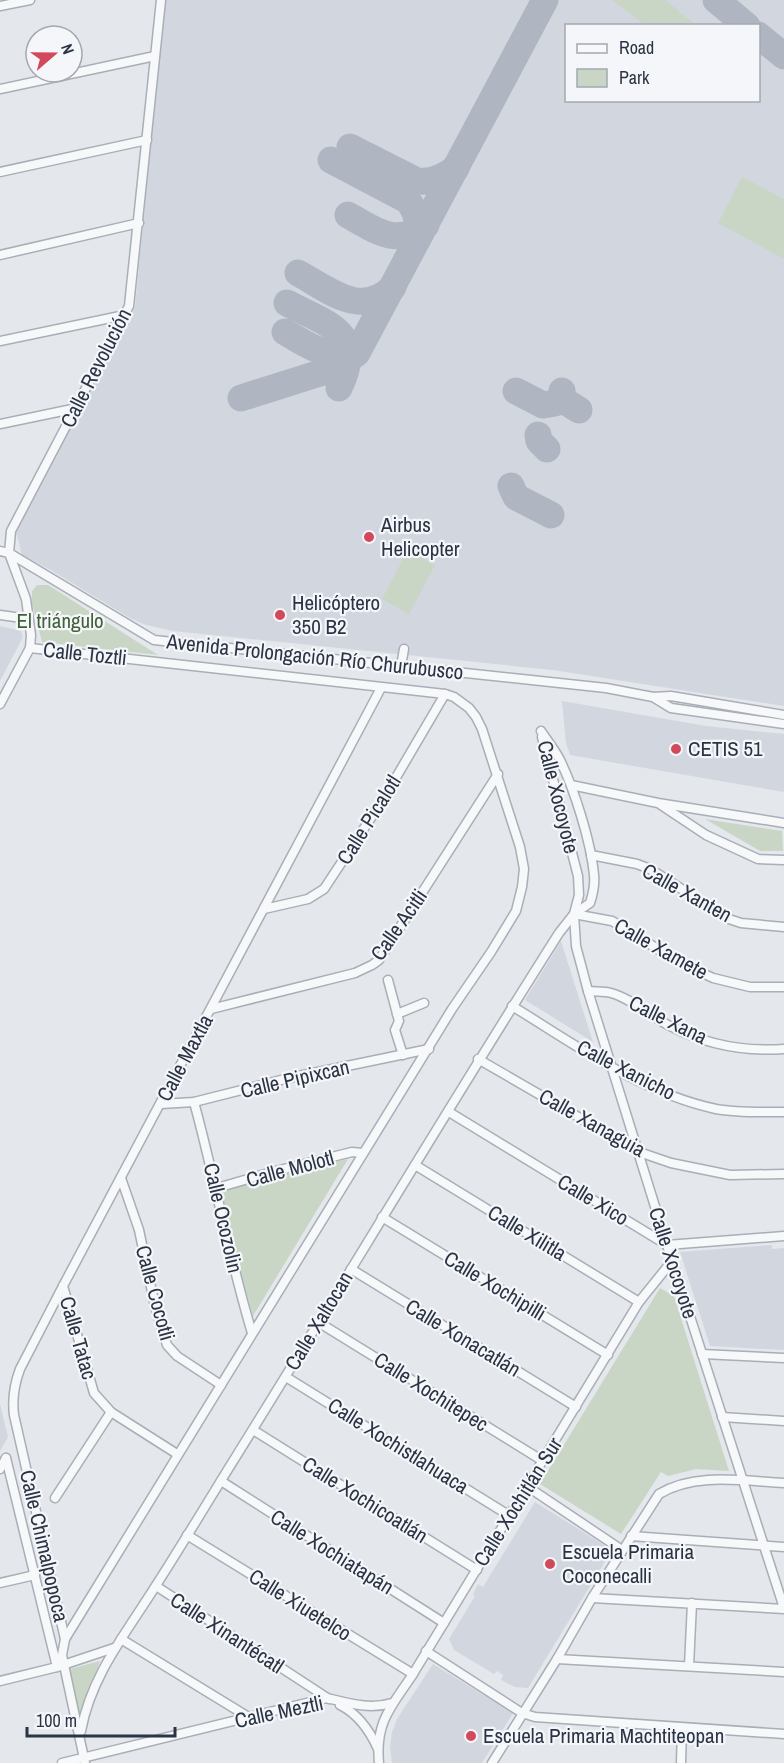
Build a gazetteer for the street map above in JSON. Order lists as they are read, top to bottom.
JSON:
{
  "streets": {
    "street": [
      "Calle Revolución",
      "Calle Toztli",
      "Avenida Prolongación Río Churubusco",
      "Calle Xocoyote",
      "Calle Picalotl",
      "Calle Xanten",
      "Calle Acitli",
      "Calle Xamete",
      "Calle Xana",
      "Calle Maxtla",
      "Calle Xanicho",
      "Calle Pipixcan",
      "Calle Xanaguia",
      "Calle Molotl",
      "Calle Xico",
      "Calle Ocozolin",
      "Calle Xilitla",
      "Calle Xochipilli",
      "Calle Cocotli",
      "Calle Xaltocan",
      "Calle Tatac",
      "Calle Xonacatlán",
      "Calle Xochitepec",
      "Calle Xochistlahuaca",
      "Calle Xochicoatlán",
      "Calle Xochitlán Sur",
      "Calle Chimalpopoca",
      "Calle Xochiatapán",
      "Calle Xiuetelco",
      "Calle Xinantécatl",
      "Calle Meztli"
    ]
  },
  "crossings": [
    ["Calle Revolución", "Avenida Prolongación Río Churubusco"],
    ["Calle Toztli", "Calle Picalotl"],
    ["Calle Toztli", "Calle Acitli"],
    ["Calle Toztli", "Calle Maxtla"],
    ["Calle Xocoyote", "Calle Xanten"],
    ["Calle Xocoyote", "Calle Xamete"],
    ["Calle Xocoyote", "Calle Xana"],
    ["Calle Xocoyote", "Calle Xanicho"],
    ["Calle Xocoyote", "Calle Xanaguia"],
    ["Calle Xocoyote", "Calle Xico"],
    ["Calle Xocoyote", "Calle Xaltocan"],
    ["Calle Xocoyote", "Calle Xochitlán Sur"],
    ["Calle Picalotl", "Calle Maxtla"],
    ["Calle Acitli", "Calle Maxtla"],
    ["Calle Xamete", "Calle Xaltocan"],
    ["Calle Maxtla", "Calle Pipixcan"],
    ["Calle Maxtla", "Calle Cocotli"],
    ["Calle Maxtla", "Calle Tatac"],
    ["Calle Maxtla", "Calle Chimalpopoca"],
    ["Calle Xanicho", "Calle Xaltocan"],
    ["Calle Pipixcan", "Calle Ocozolin"],
    ["Calle Xanaguia", "Calle Xaltocan"],
    ["Calle Molotl", "Calle Ocozolin"],
    ["Calle Xico", "Calle Xaltocan"],
    ["Calle Xilitla", "Calle Xaltocan"],
    ["Calle Xilitla", "Calle Xochitlán Sur"],
    ["Calle Xochipilli", "Calle Xaltocan"],
    ["Calle Xochipilli", "Calle Xochitlán Sur"],
    ["Calle Xaltocan", "Calle Xonacatlán"],
    ["Calle Xaltocan", "Calle Xochitepec"],
    ["Calle Xaltocan", "Calle Xochistlahuaca"],
    ["Calle Xaltocan", "Calle Xochicoatlán"],
    ["Calle Xaltocan", "Calle Chimalpopoca"],
    ["Calle Xaltocan", "Calle Xochiatapán"],
    ["Calle Xaltocan", "Calle Xiuetelco"],
    ["Calle Xaltocan", "Calle Xinantécatl"],
    ["Calle Xonacatlán", "Calle Xochitlán Sur"],
    ["Calle Xochitepec", "Calle Xochitlán Sur"],
    ["Calle Xochistlahuaca", "Calle Xochitlán Sur"],
    ["Calle Xochicoatlán", "Calle Xochitlán Sur"],
    ["Calle Xochitlán Sur", "Calle Xochiatapán"],
    ["Calle Xochitlán Sur", "Calle Xiuetelco"],
    ["Calle Xochitlán Sur", "Calle Xinantécatl"],
    ["Calle Xochitlán Sur", "Calle Meztli"],
    ["Calle Chimalpopoca", "Calle Meztli"],
    ["Calle Xinantécatl", "Calle Meztli"]
  ],
  "parks": ["El triángulo"],
  "places": [
    "Airbus Helicopter",
    "Helicóptero 350 B2",
    "CETIS 51",
    "Escuela Primaria Coconecalli",
    "Escuela Primaria Machtiteopan"
  ],
  "legend": ["Road", "Park"],
  "scale_bar": "100 m",
  "north": "right"
}
